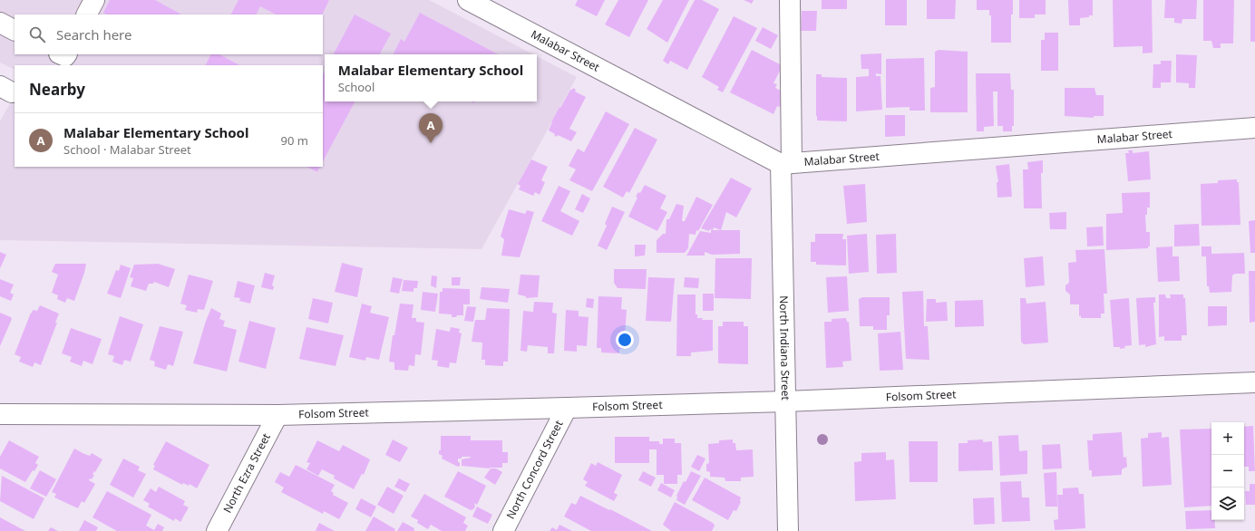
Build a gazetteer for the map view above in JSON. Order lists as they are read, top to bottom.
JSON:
{
  "streets": {
    "street": [
      "Malabar Street",
      "North Indiana Street",
      "Folsom Street",
      "North Concord Street",
      "North Ezra Street"
    ]
  },
  "crossings": [
    ["Malabar Street", "North Indiana Street"],
    ["North Indiana Street", "Folsom Street"],
    ["Folsom Street", "North Concord Street"],
    ["Folsom Street", "North Ezra Street"]
  ],
  "page": {
    "search": "Search here",
    "popup": ["Malabar Elementary School", "School"],
    "heading": "Nearby",
    "list": [
      {
        "mark": "A",
        "name": "Malabar Elementary School",
        "note": "School · Malabar Street",
        "value": "90 m"
      }
    ],
    "pins": "A",
    "map_buttons": ["+", "−"]
  }
}
